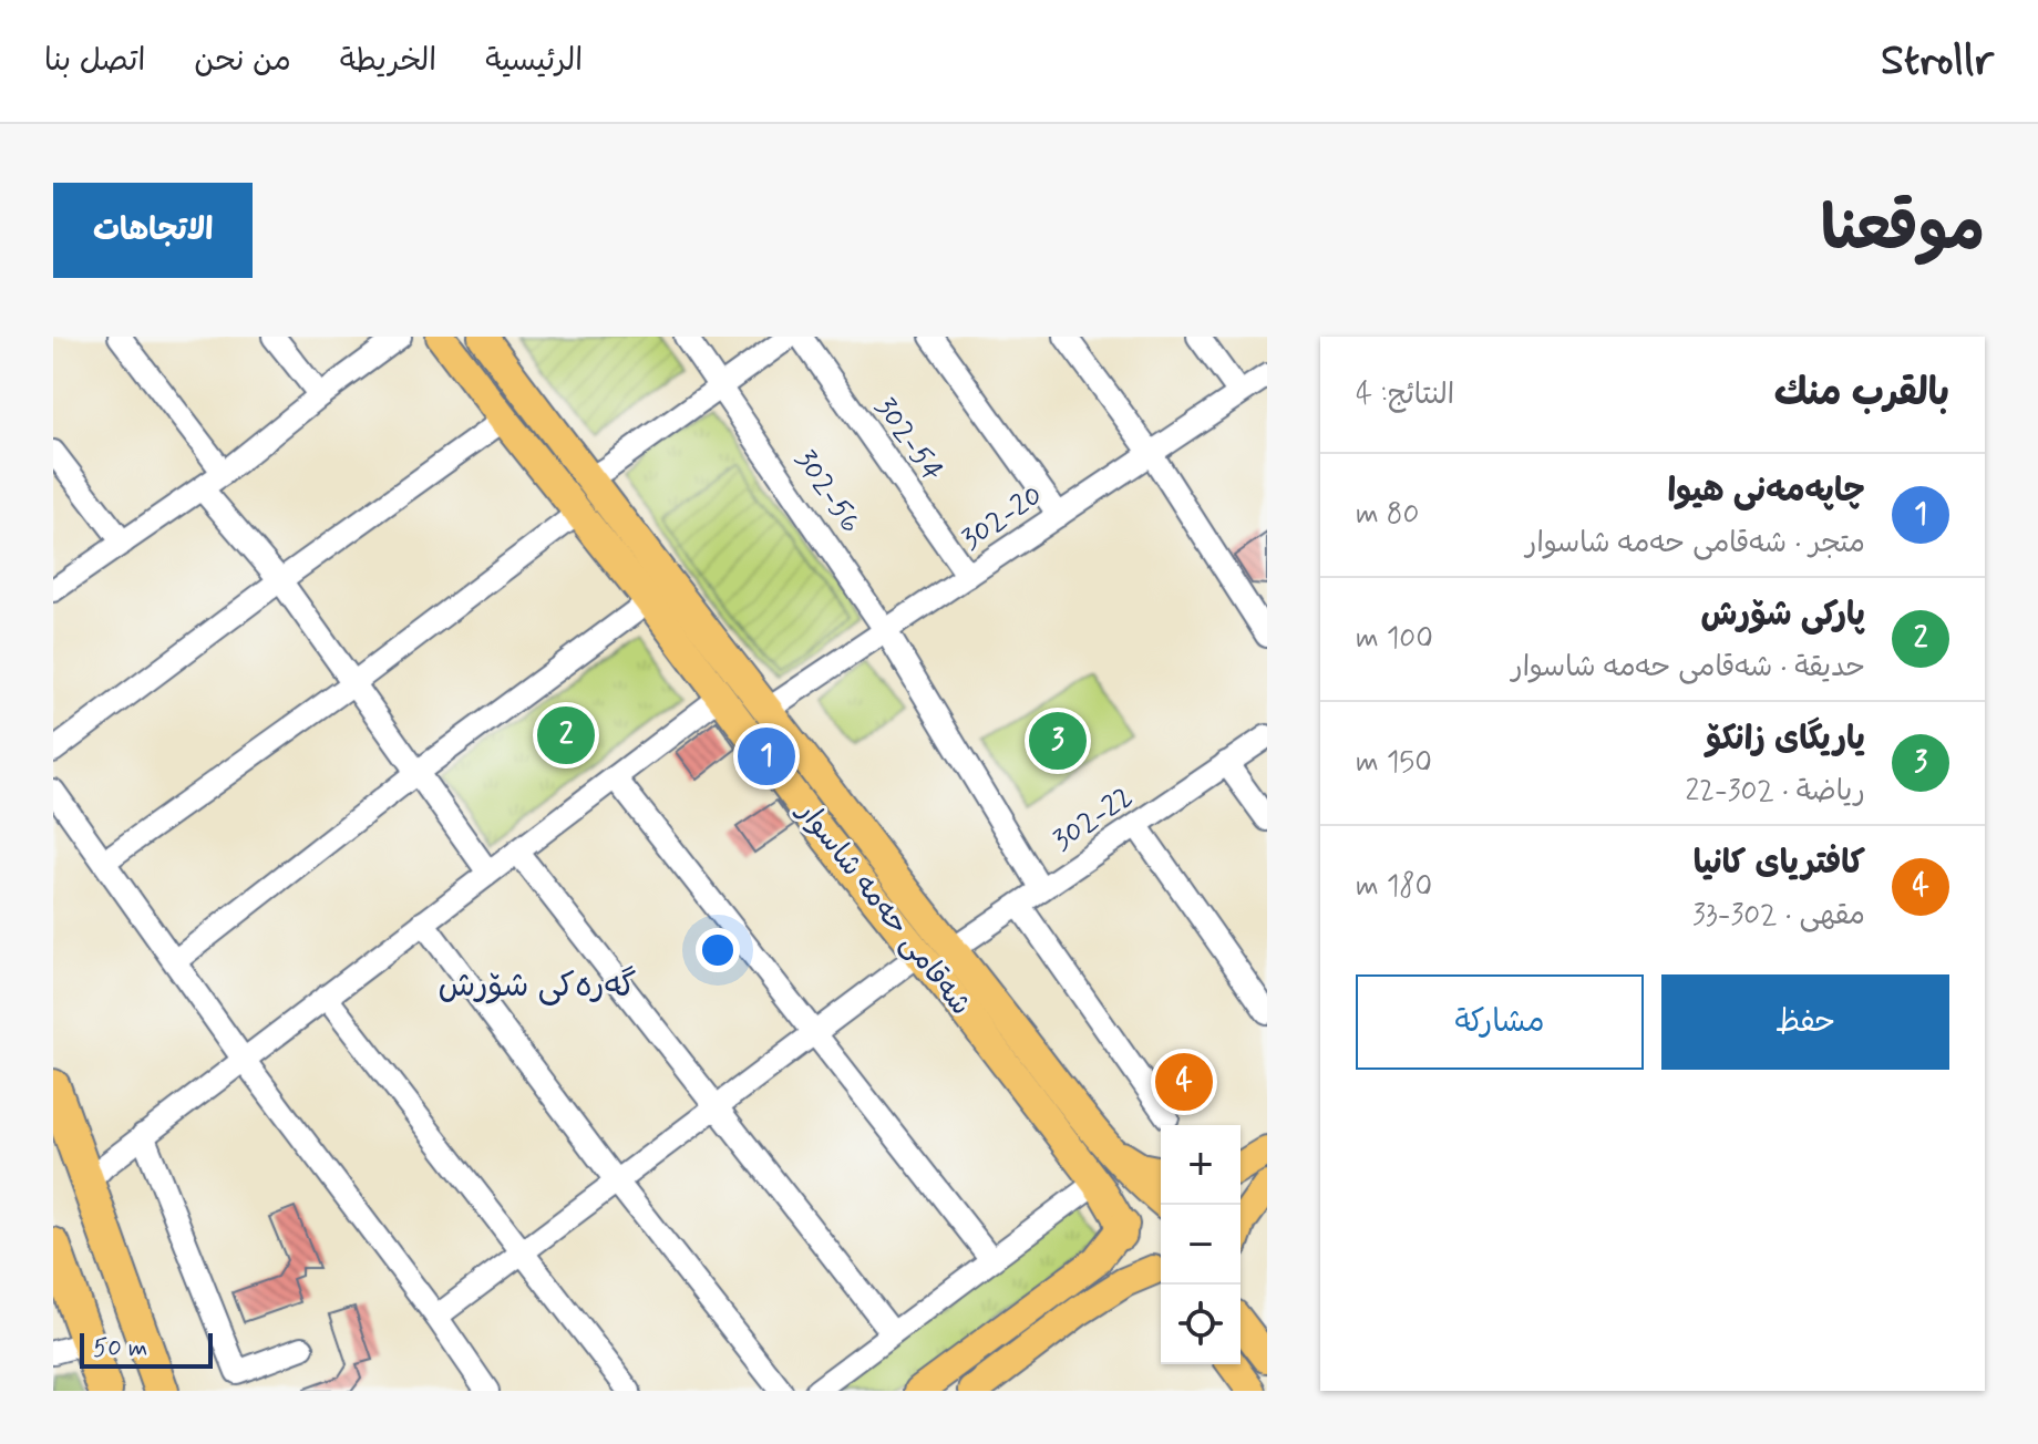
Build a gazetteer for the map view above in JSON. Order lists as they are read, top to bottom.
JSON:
{
  "streets": {
    "main road": ["شەقامی حەمە شاسوار"],
    "street": [
      "302-54",
      "302-56",
      "302-20",
      "302-22"
    ]
  },
  "crossings": [
    ["302-54", "302-20"],
    ["302-56", "302-20"],
    ["302-56", "302-22"],
    ["302-20", "شەقامی حەمە شاسوار"],
    ["302-22", "شەقامی حەمە شاسوار"]
  ],
  "districts": ["گەرەکی شۆرش"],
  "scale_bar": "50 m",
  "page": {
    "header": "Strollr",
    "nav": [
      "الرئيسية",
      "الخريطة",
      "من نحن",
      "اتصل بنا"
    ],
    "title": "موقعنا",
    "buttons": [
      "الاتجاهات",
      ["حفظ", "مشاركة"]
    ],
    "heading": ["بالقرب منك", "النتائج: 4"],
    "list": [
      {
        "mark": "1",
        "name": "چاپەمەنی هیوا",
        "note": "متجر · شەقامی حەمە شاسوار",
        "value": "80 m"
      },
      {
        "mark": "2",
        "name": "پارکی شۆرش",
        "note": "حديقة · شەقامی حەمە شاسوار",
        "value": "100 m"
      },
      {
        "mark": "3",
        "name": "یاریگای زانکۆ",
        "note": "رياضة · 302-22",
        "value": "150 m"
      },
      {
        "mark": "4",
        "name": "کافتریای کانیا",
        "note": "مقهى · 302-33",
        "value": "180 m"
      }
    ],
    "pins": [
      "2",
      "3",
      "1",
      "4"
    ],
    "map_buttons": ["+", "−"],
    "scale": "50 m"
  }
}
